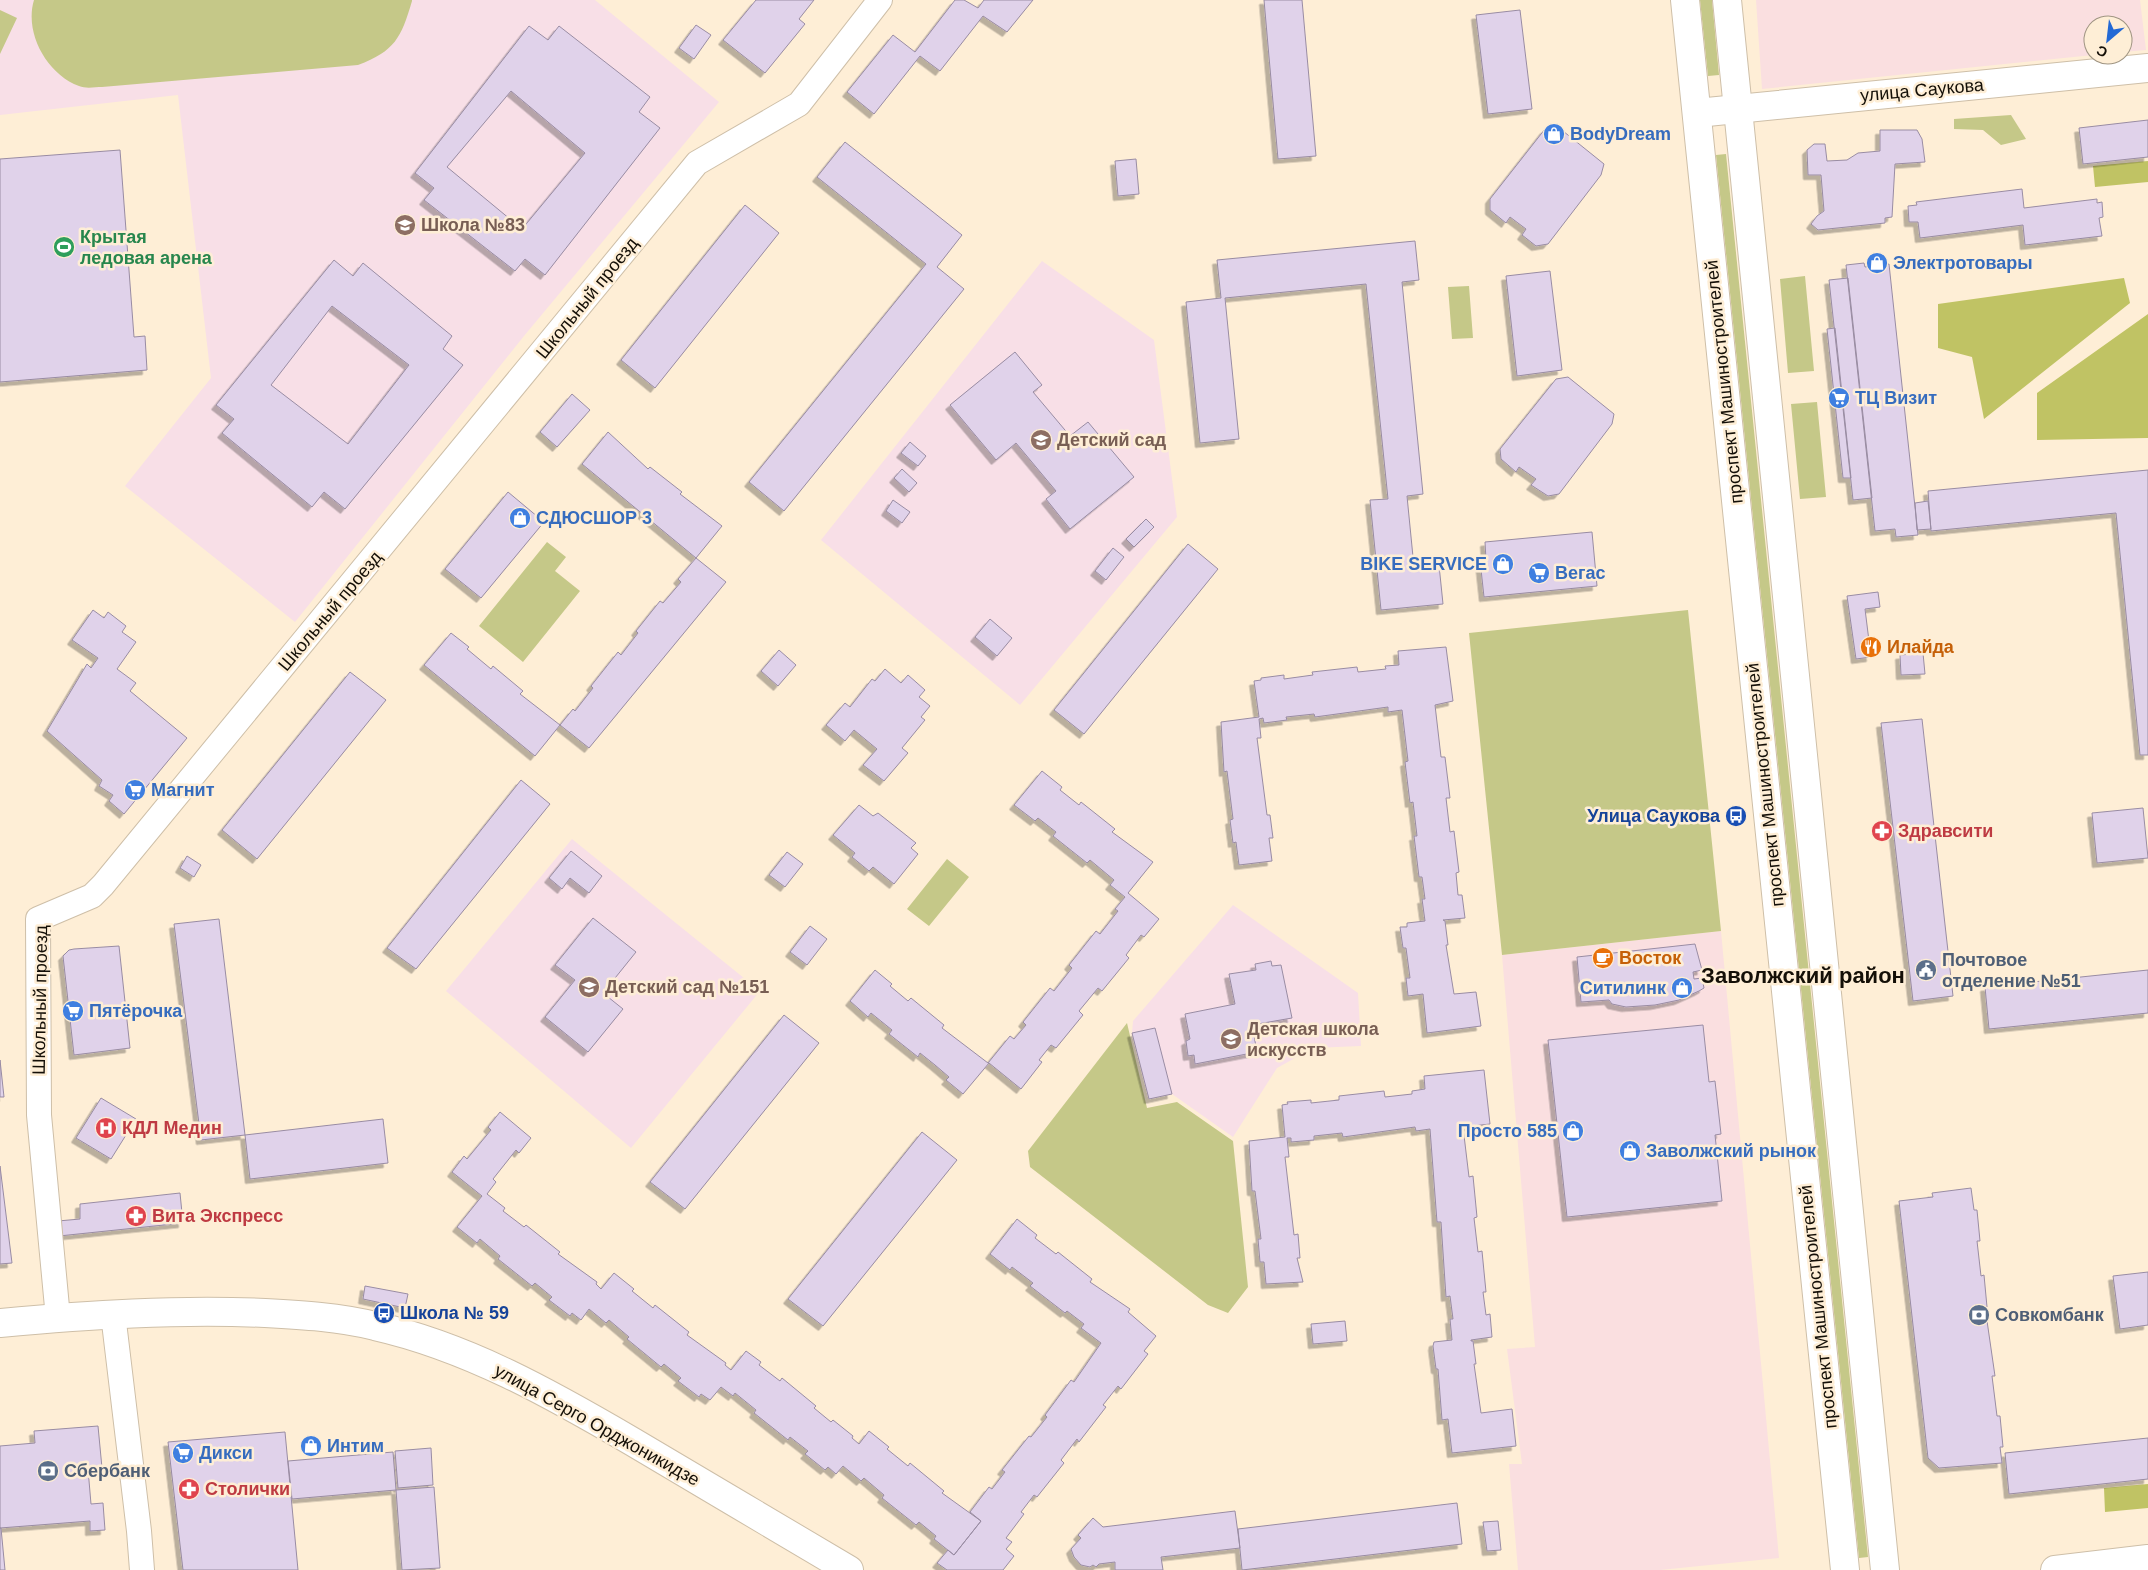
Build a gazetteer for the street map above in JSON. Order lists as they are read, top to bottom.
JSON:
{
  "streets": {
    "main road": ["улица Саукова", "проспект Машиностроителей", "улица Серго Орджоникидзе"],
    "street": ["Школьный проезд"]
  },
  "crossings": [
    ["улица Саукова", "проспект Машиностроителей"],
    ["Школьный проезд", "улица Серго Орджоникидзе"]
  ],
  "districts": ["Заволжский район"],
  "places": {
    "shop": [
      "BodyDream",
      "Электротовары",
      "СДЮСШОР 3",
      "BIKE SERVICE",
      "Ситилинк",
      "Просто 585",
      "Заволжский рынок",
      "Интим"
    ],
    "school or university": [
      "Школа №83",
      "Детский сад",
      "Детский сад №151",
      "Детская школа искусств"
    ],
    "sports": ["Крытая ледовая арена"],
    "supermarket": [
      "ТЦ Визит",
      "Вегас",
      "Магнит",
      "Пятёрочка",
      "Дикси"
    ],
    "restaurant": ["Илайда"],
    "bus stop": ["Улица Саукова", "Школа № 59"],
    "pharmacy": ["Здравсити", "Вита Экспресс", "Столички"],
    "cafe": ["Восток"],
    "public building": ["Почтовое отделение №51"],
    "hospital": ["КДЛ Медин"],
    "bank": ["Совкомбанк", "Сбербанк"]
  },
  "north": "bottom left"
}
